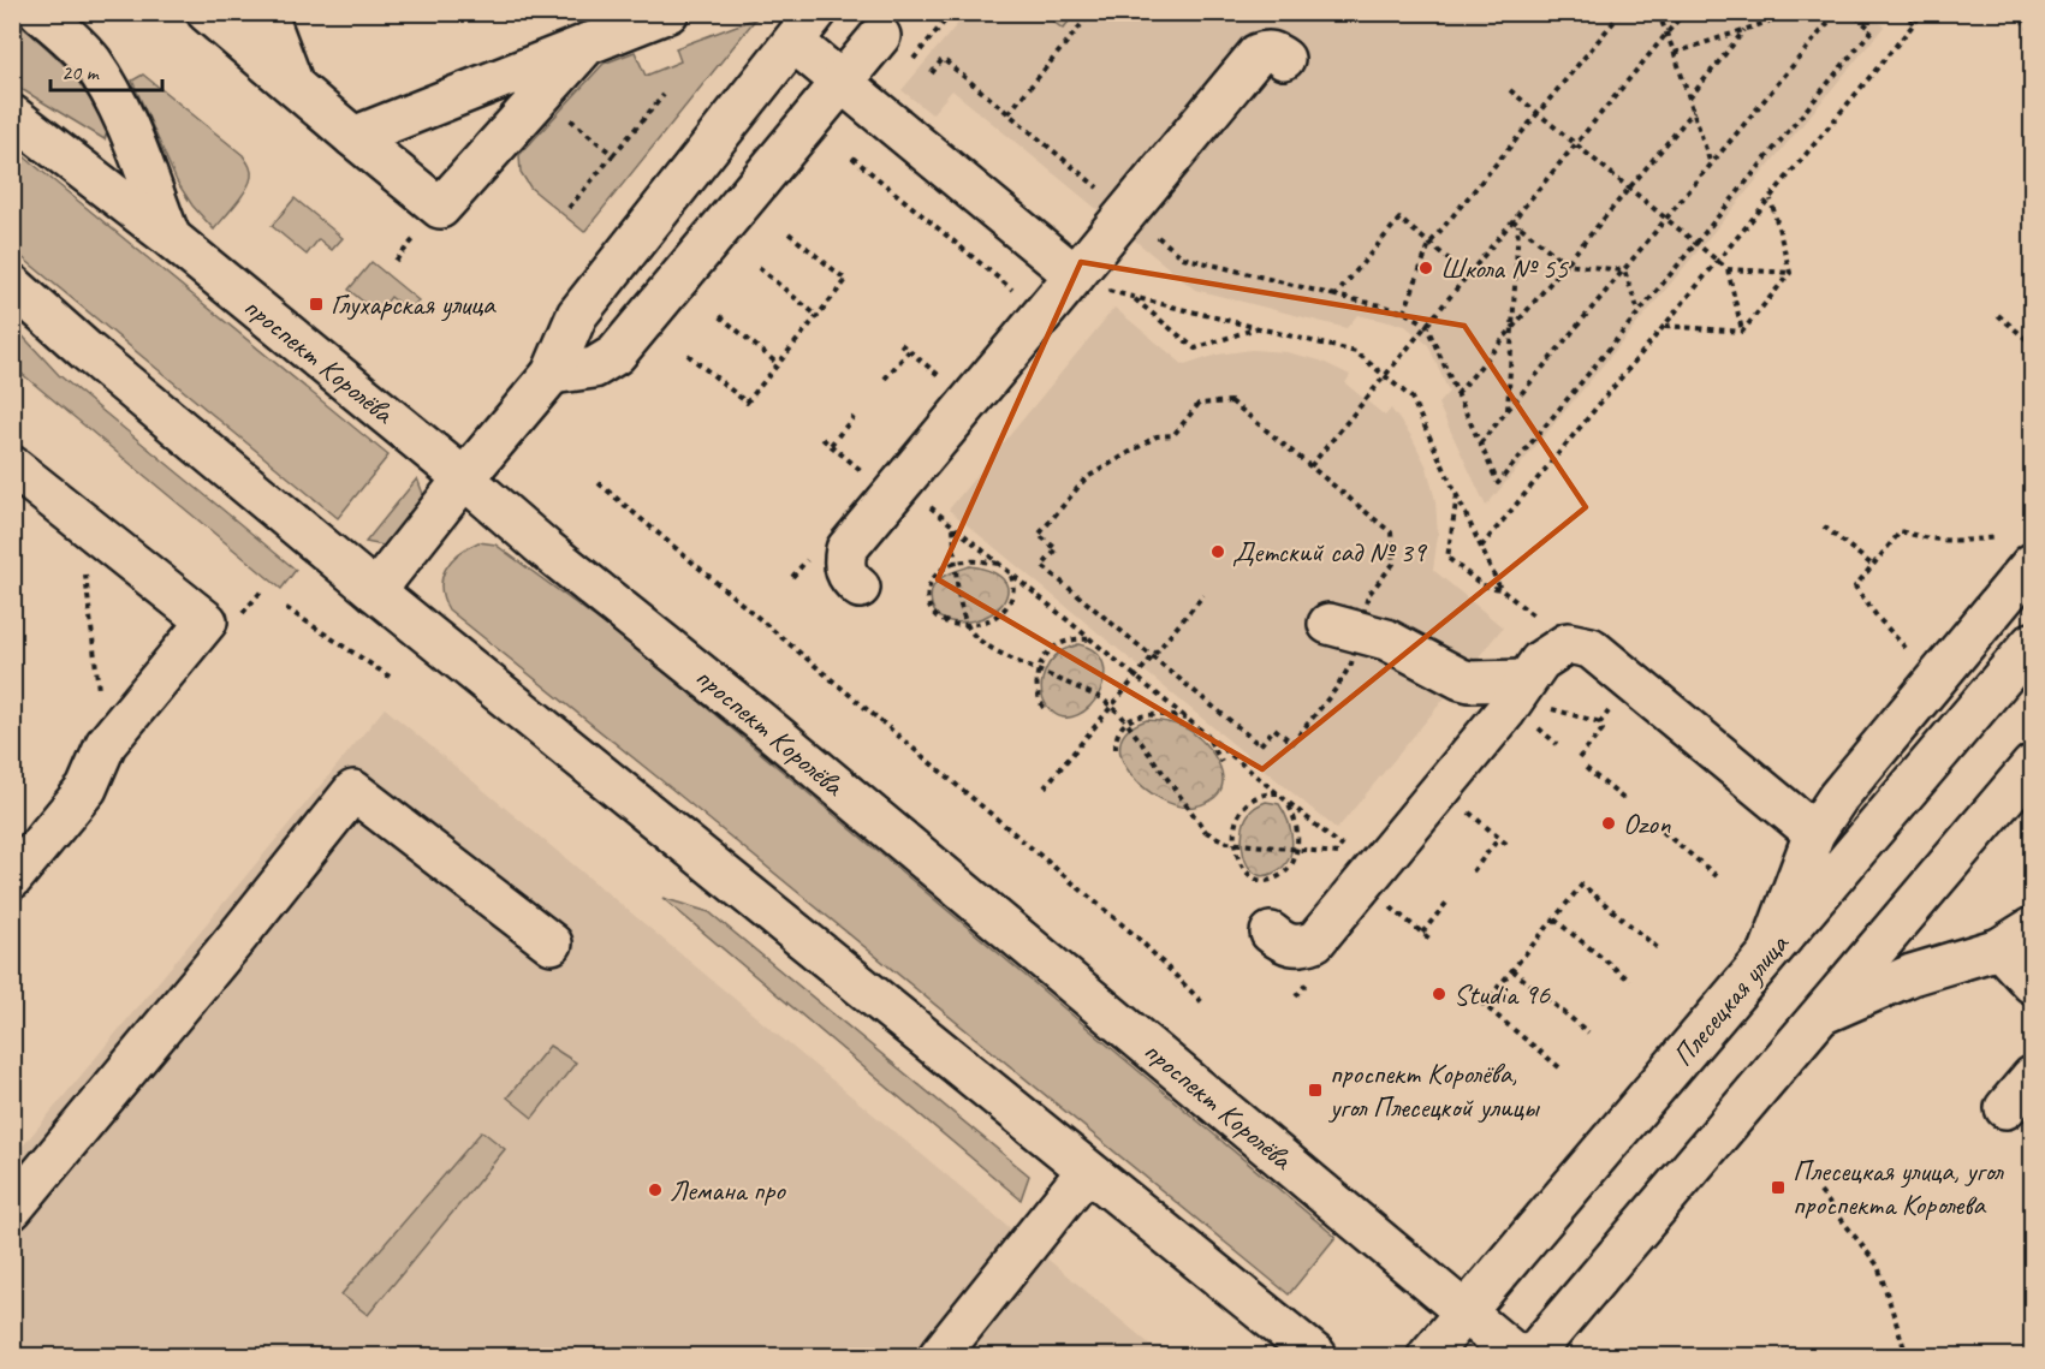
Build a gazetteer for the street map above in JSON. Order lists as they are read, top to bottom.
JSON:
{
  "streets": {
    "street": ["проспект Королёва", "Плесецкая улица"]
  },
  "crossings": [
    ["проспект Королёва", "Плесецкая улица"]
  ],
  "places": {
    "other": [
      "Школа № 55",
      "Детский сад № 39",
      "Ozon",
      "Studia 96",
      "Лемана про"
    ],
    "transit": ["Глухарская улица", "проспект Королёва, угол Плесецкой улицы", "Плесецкая улица, угол проспекта Королева"]
  },
  "scale_bar": "20 m"
}
